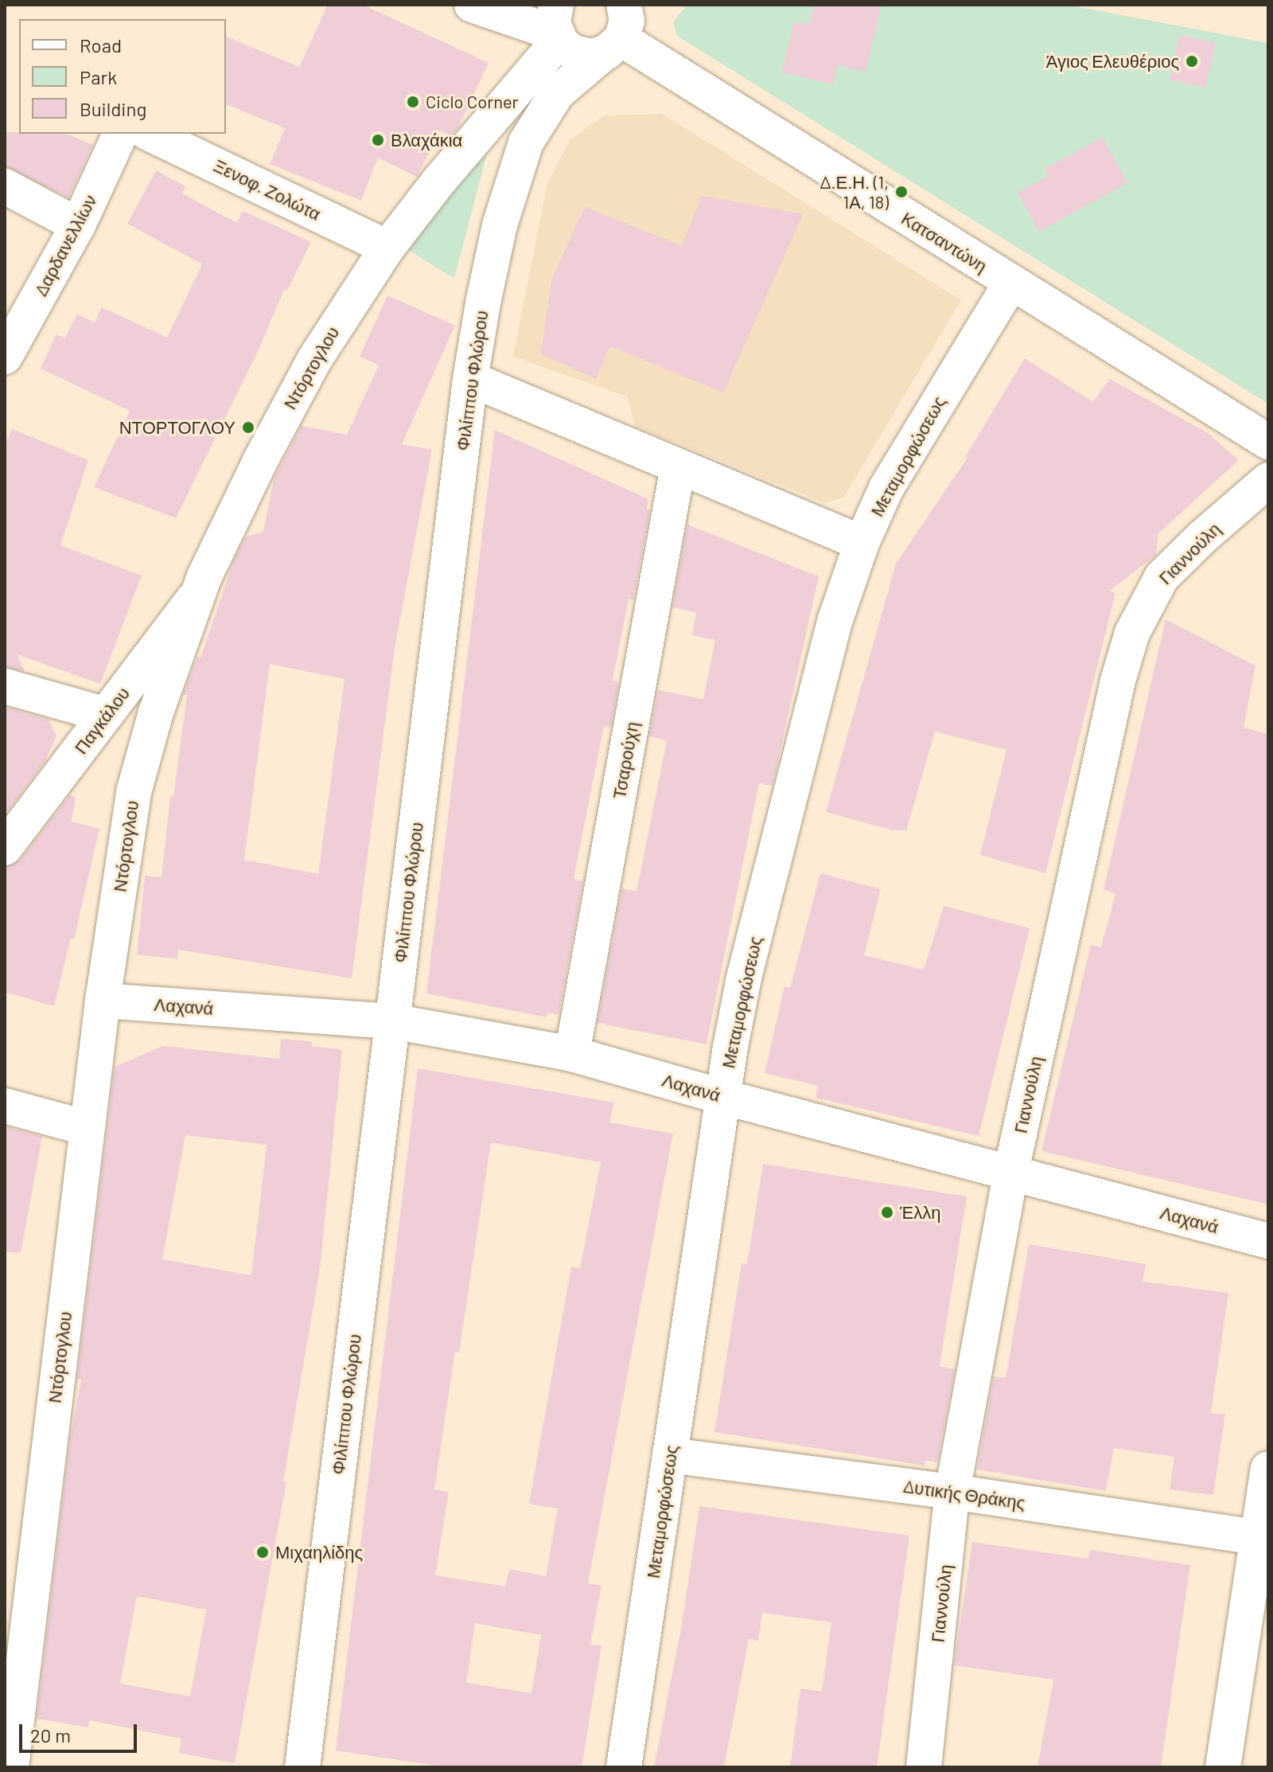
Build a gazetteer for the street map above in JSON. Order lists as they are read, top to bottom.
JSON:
{
  "streets": {
    "street": [
      "Ξενοφ. Ζολώτα",
      "Κατσαντώνη",
      "Δαρδανελλίων",
      "Ντόρτογλου",
      "Φιλίππου Φλώρου",
      "Μεταμορφώσεως",
      "Γιαννούλη",
      "Παγκάλου",
      "Τσαρούχη",
      "Λαχανά",
      "Δυτικής Θράκης"
    ]
  },
  "crossings": [
    ["Ξενοφ. Ζολώτα", "Ντόρτογλου"],
    ["Κατσαντώνη", "Φιλίππου Φλώρου"],
    ["Κατσαντώνη", "Μεταμορφώσεως"],
    ["Ντόρτογλου", "Παγκάλου"],
    ["Ντόρτογλου", "Λαχανά"],
    ["Φιλίππου Φλώρου", "Λαχανά"],
    ["Μεταμορφώσεως", "Λαχανά"],
    ["Μεταμορφώσεως", "Δυτικής Θράκης"],
    ["Γιαννούλη", "Λαχανά"],
    ["Γιαννούλη", "Δυτικής Θράκης"],
    ["Τσαρούχη", "Λαχανά"]
  ],
  "places": [
    "Άγιος Ελευθέριος",
    "Ciclo Corner",
    "Βλαχάκια",
    "Δ.Ε.Η. (1, 1Α, 18)",
    "ΝΤΟΡΤΟΓΛΟΥ",
    "Έλλη",
    "Μιχαηλίδης"
  ],
  "legend": ["Road", "Park", "Building"],
  "scale_bar": "20 m"
}
